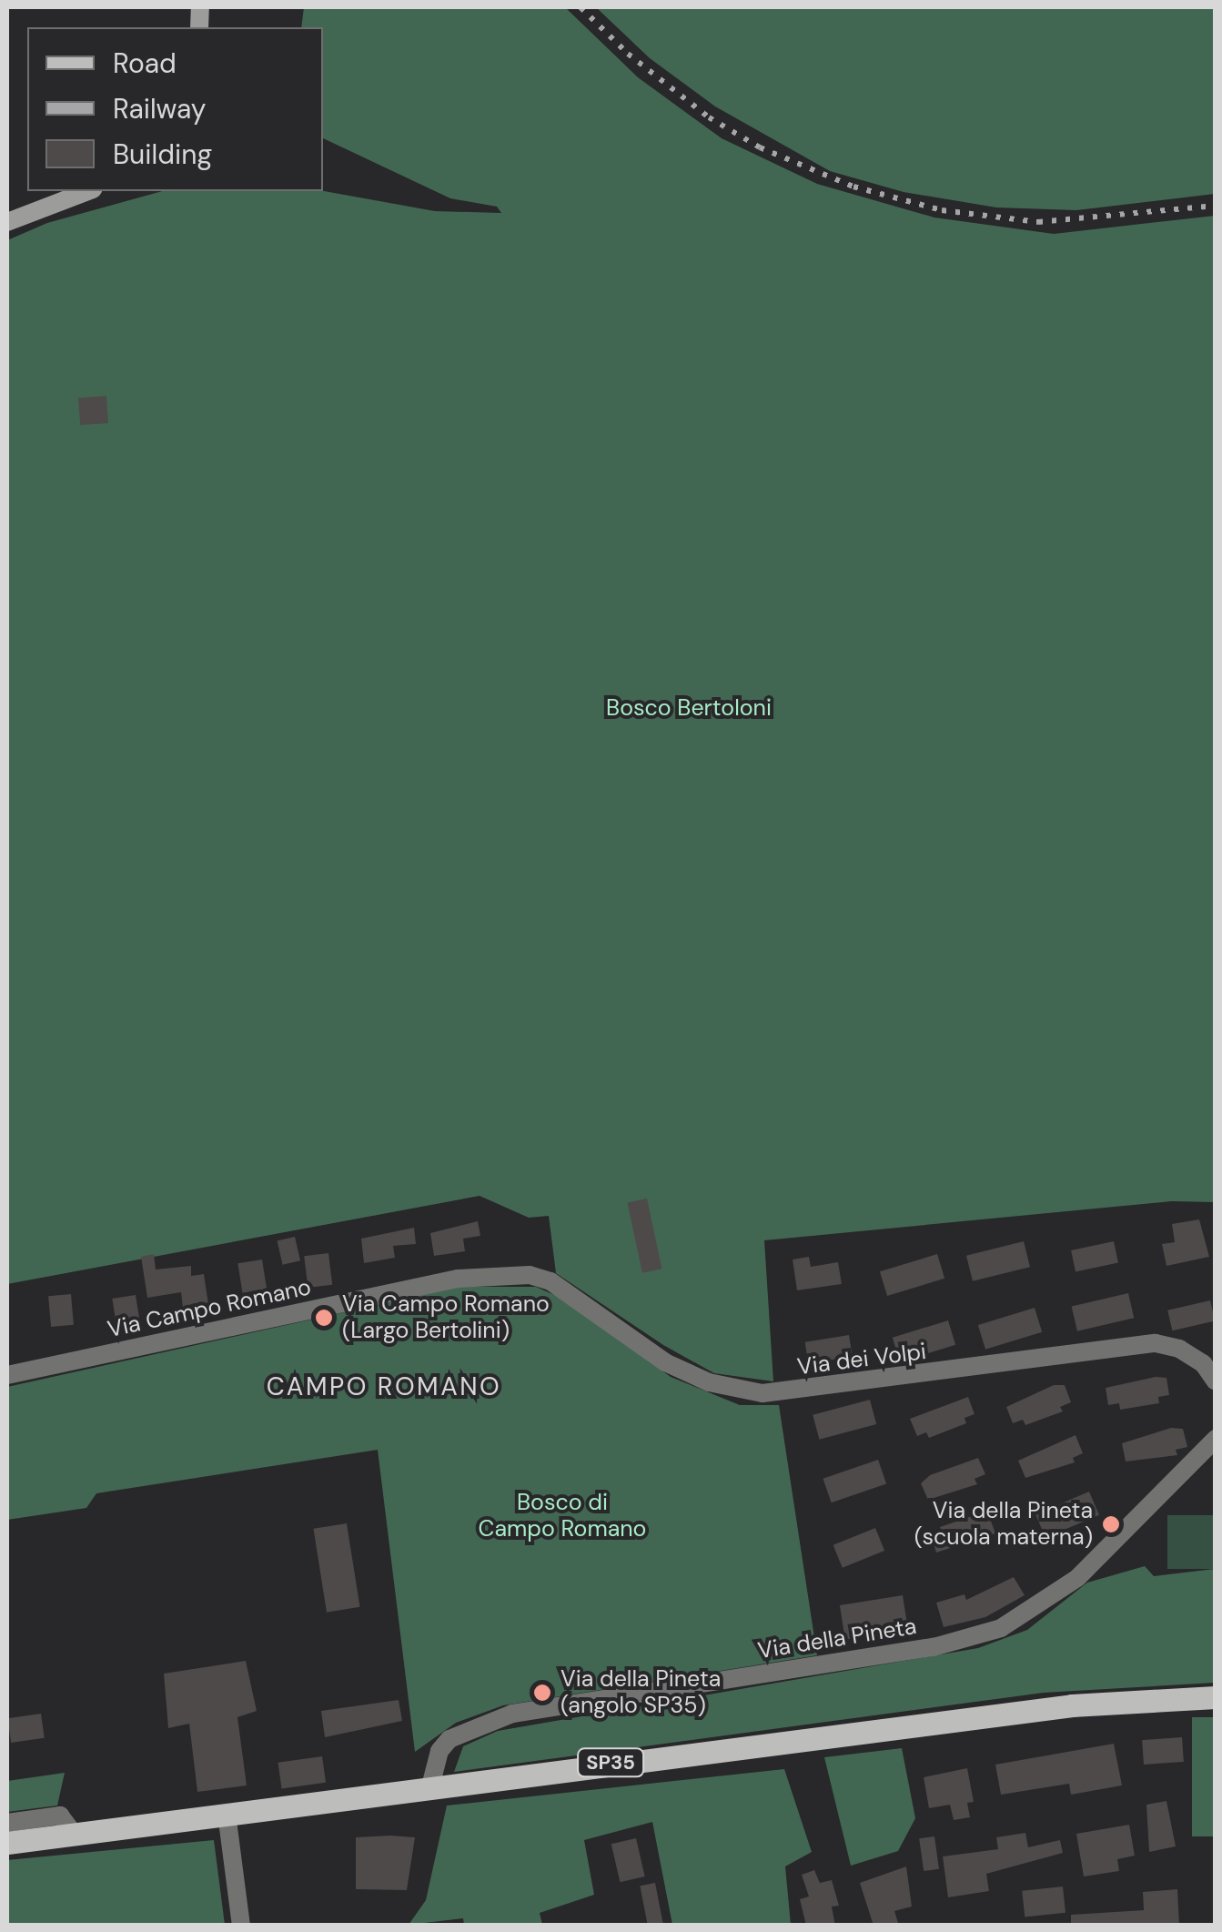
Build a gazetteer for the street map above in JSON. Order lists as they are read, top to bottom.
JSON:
{
  "streets": {
    "main road": ["SP35"],
    "street": ["Via Campo Romano", "Via dei Volpi", "Via della Pineta"]
  },
  "crossings": [
    ["Via Campo Romano", "Via dei Volpi"],
    ["Via della Pineta", "SP35"]
  ],
  "districts": ["CAMPO ROMANO"],
  "parks": ["Bosco Bertoloni", "Bosco di Campo Romano"],
  "places": ["Via Campo Romano (Largo Bertolini)", "Via della Pineta (scuola materna)", "Via della Pineta (angolo SP35)"],
  "legend": ["Road", "Railway", "Building"]
}
